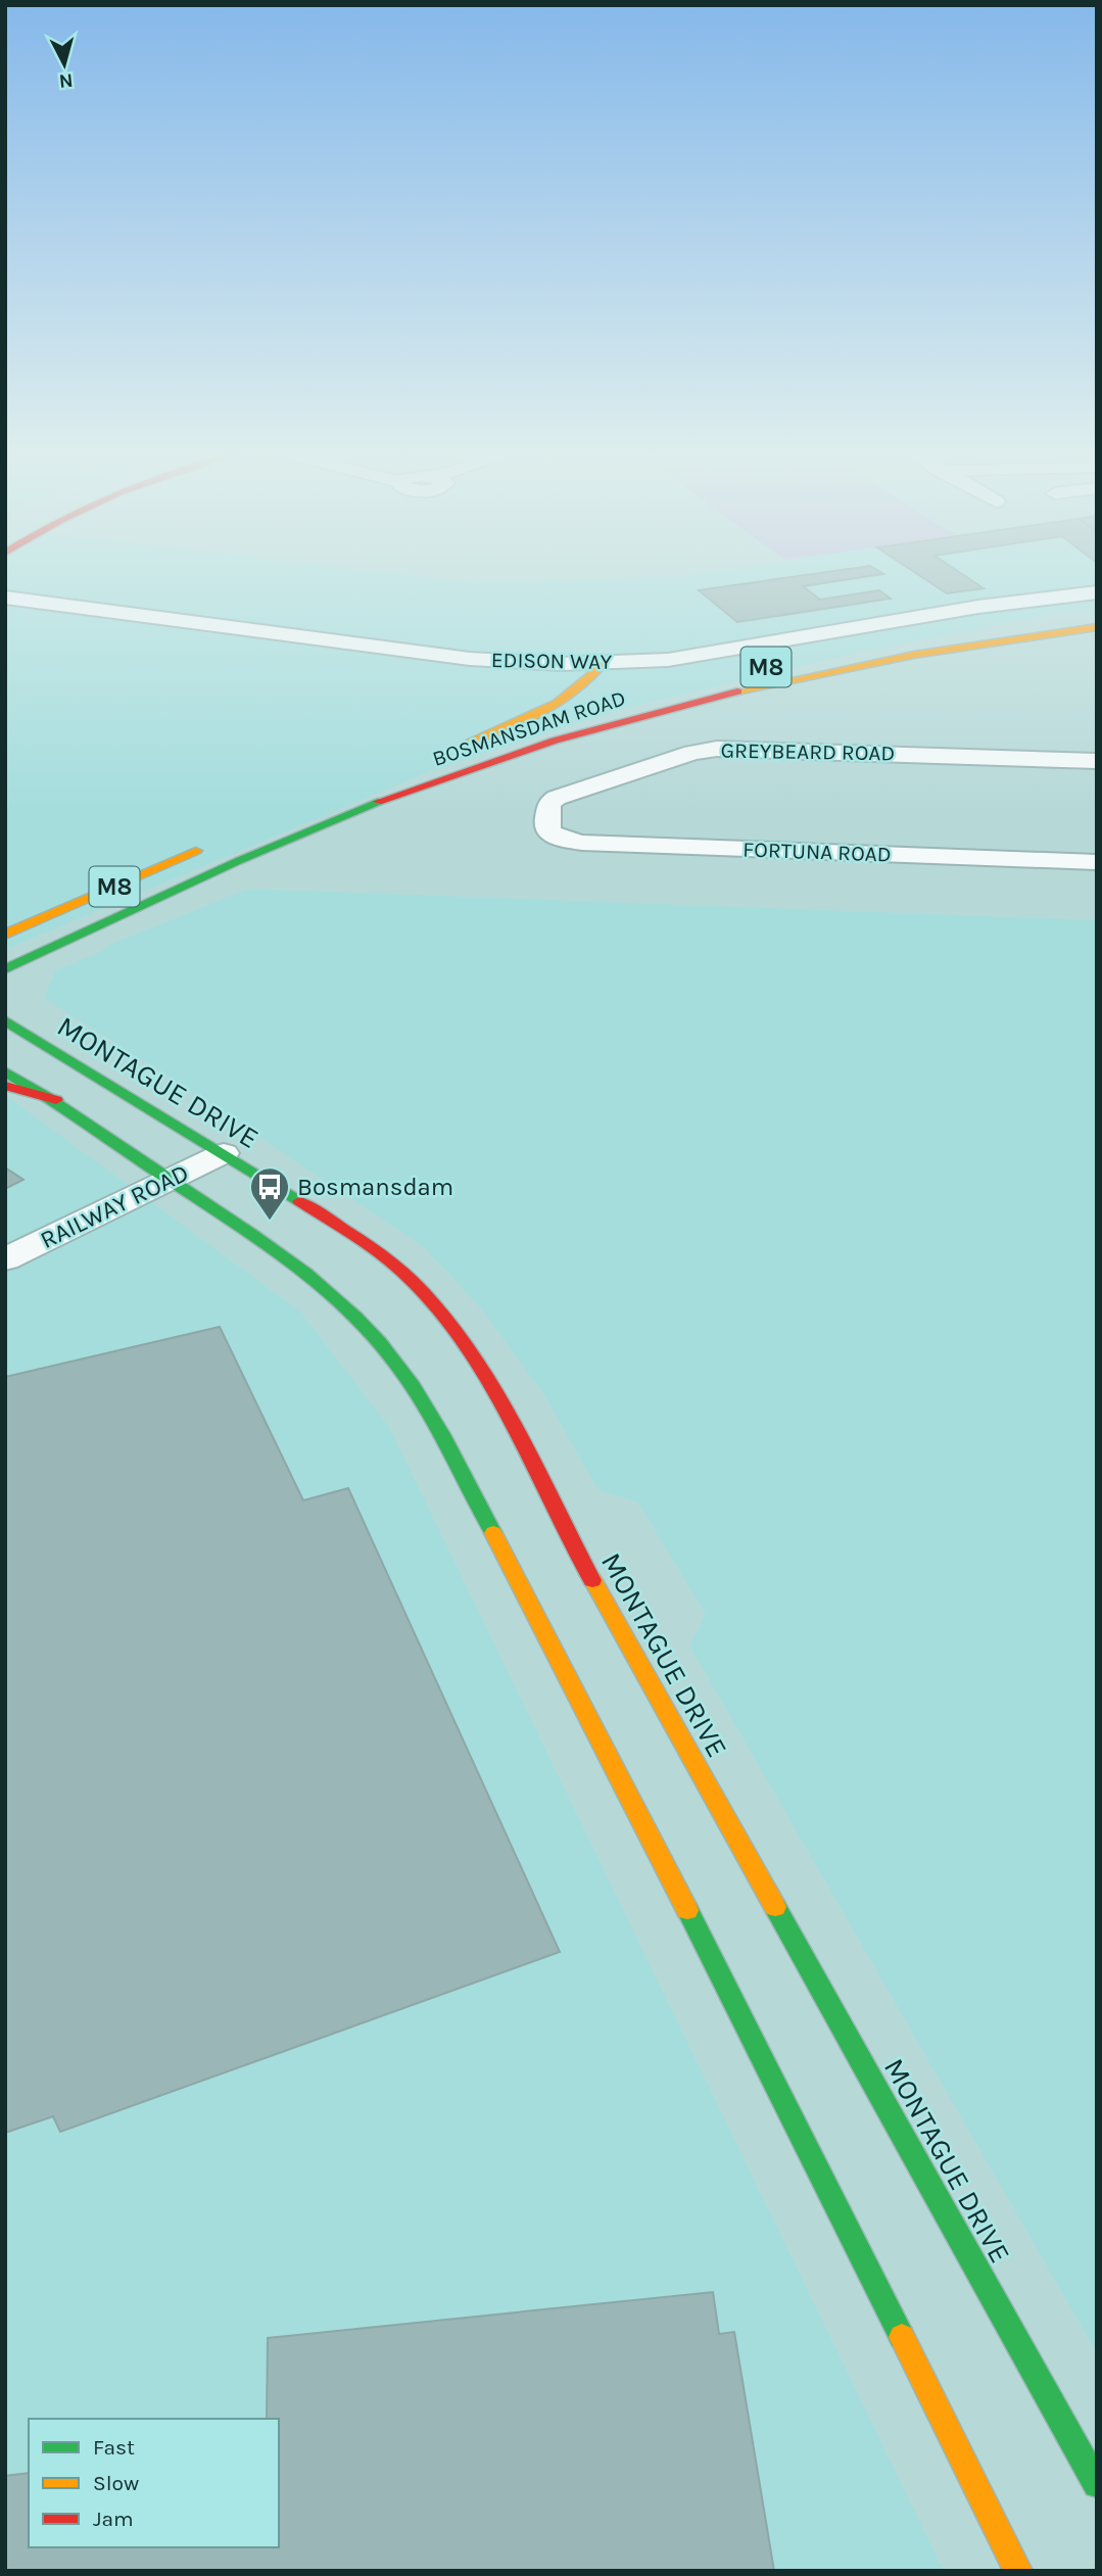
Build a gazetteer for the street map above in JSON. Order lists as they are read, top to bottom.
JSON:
{
  "streets": {
    "main road": ["M8", "BOSMANSDAM ROAD", "MONTAGUE DRIVE"],
    "street": [
      "EDISON WAY",
      "GREYBEARD ROAD",
      "FORTUNA ROAD",
      "RAILWAY ROAD"
    ]
  },
  "crossings": [
    ["GREYBEARD ROAD", "FORTUNA ROAD"],
    ["MONTAGUE DRIVE", "RAILWAY ROAD"]
  ],
  "places": {
    "bus stop": ["Bosmansdam"]
  },
  "legend": ["Fast", "Slow", "Jam"],
  "north": "bottom"
}
